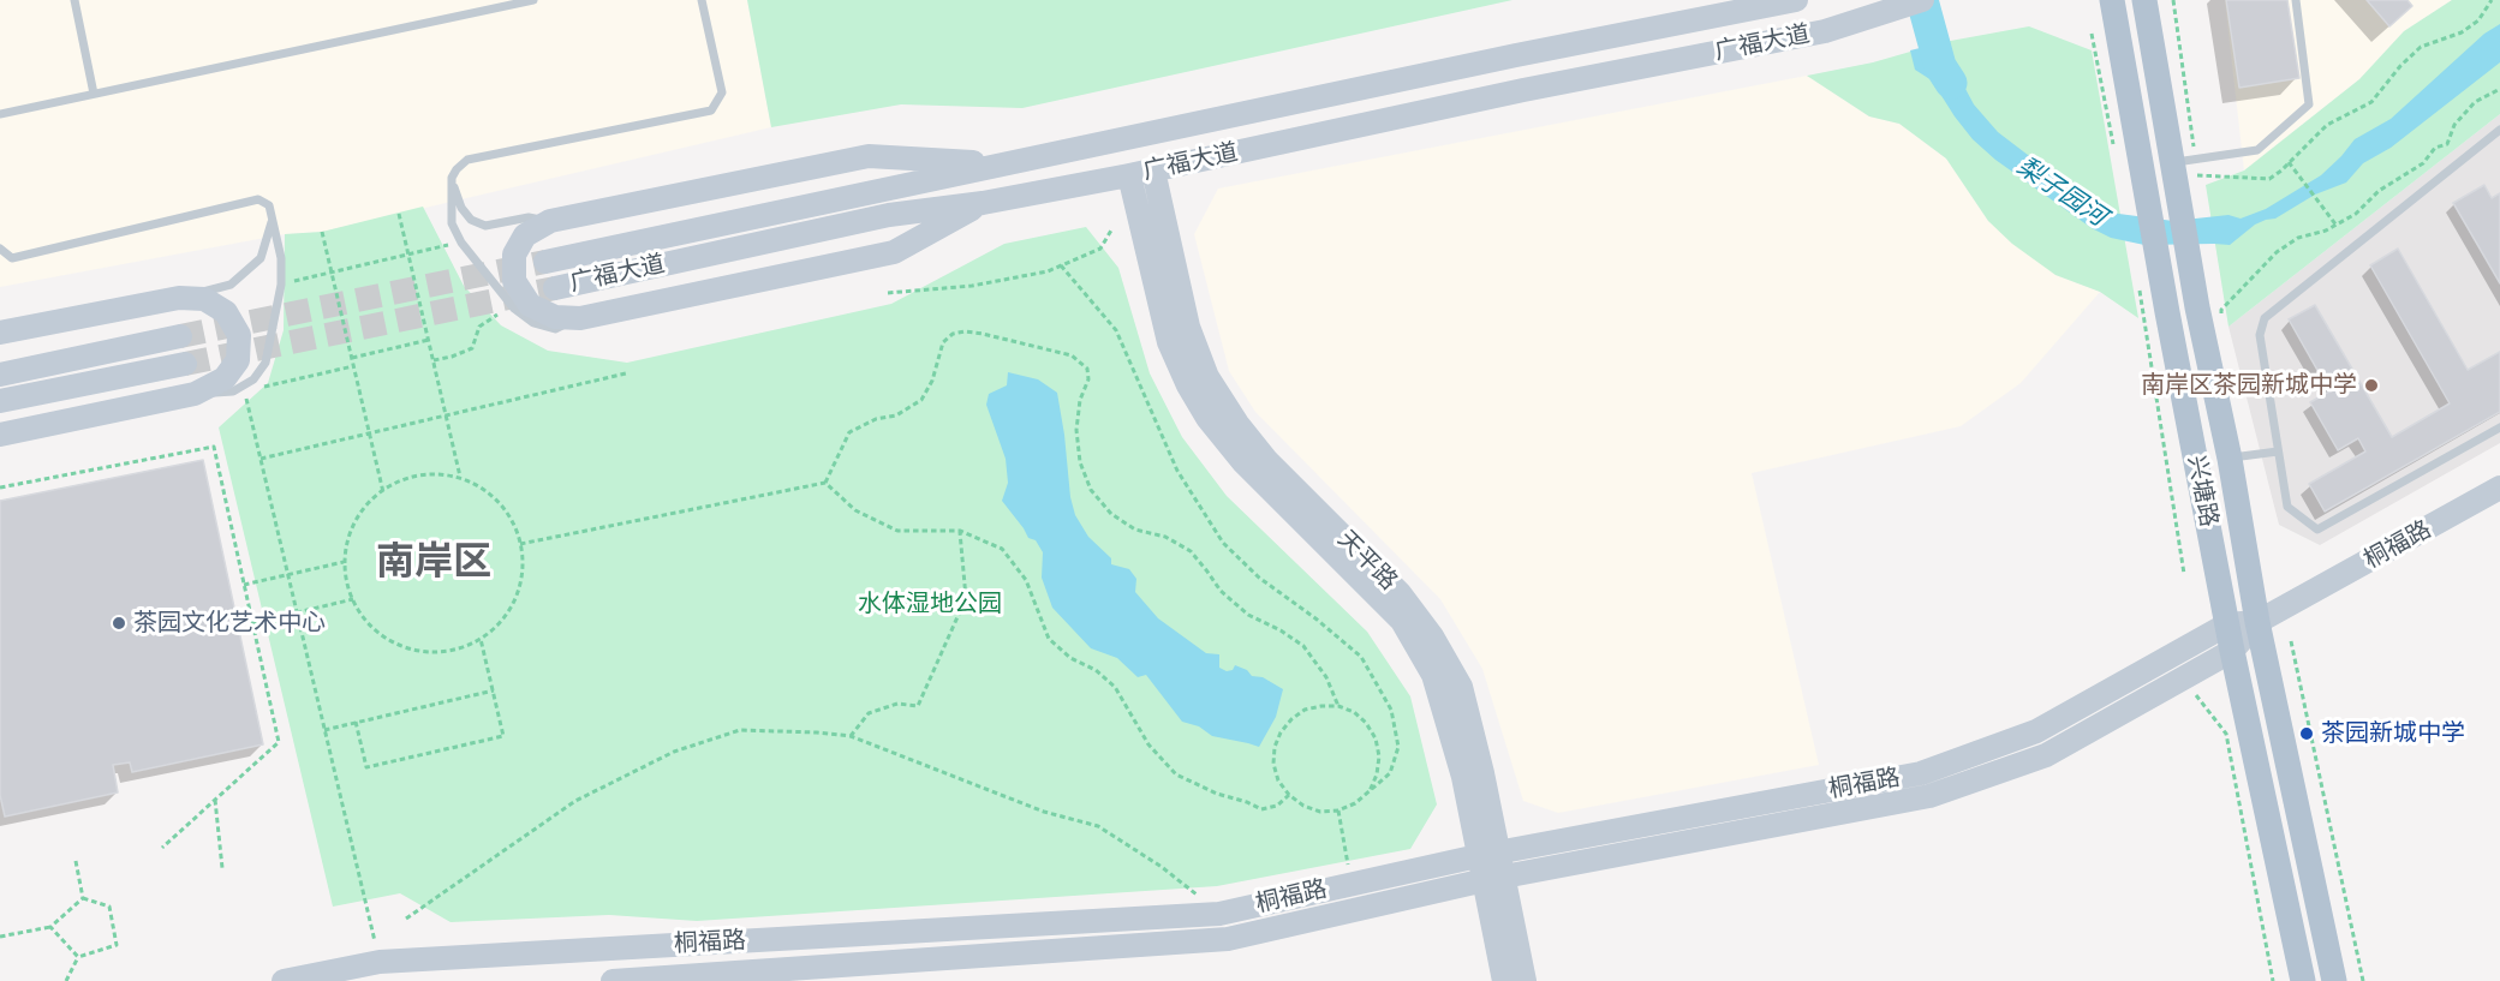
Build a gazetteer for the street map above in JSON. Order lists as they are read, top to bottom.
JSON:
{
  "streets": {
    "main road": ["兴塘路"],
    "street": ["广福大道", "桐福路", "天平路"]
  },
  "crossings": [
    ["广福大道", "天平路"],
    ["兴塘路", "桐福路"],
    ["桐福路", "天平路"]
  ],
  "districts": ["南岸区"],
  "water": ["梨子园河"],
  "parks": ["水体湿地公园"],
  "places": ["南岸区茶园新城中学", "茶园文化艺术中心", "茶园新城中学"]
}
